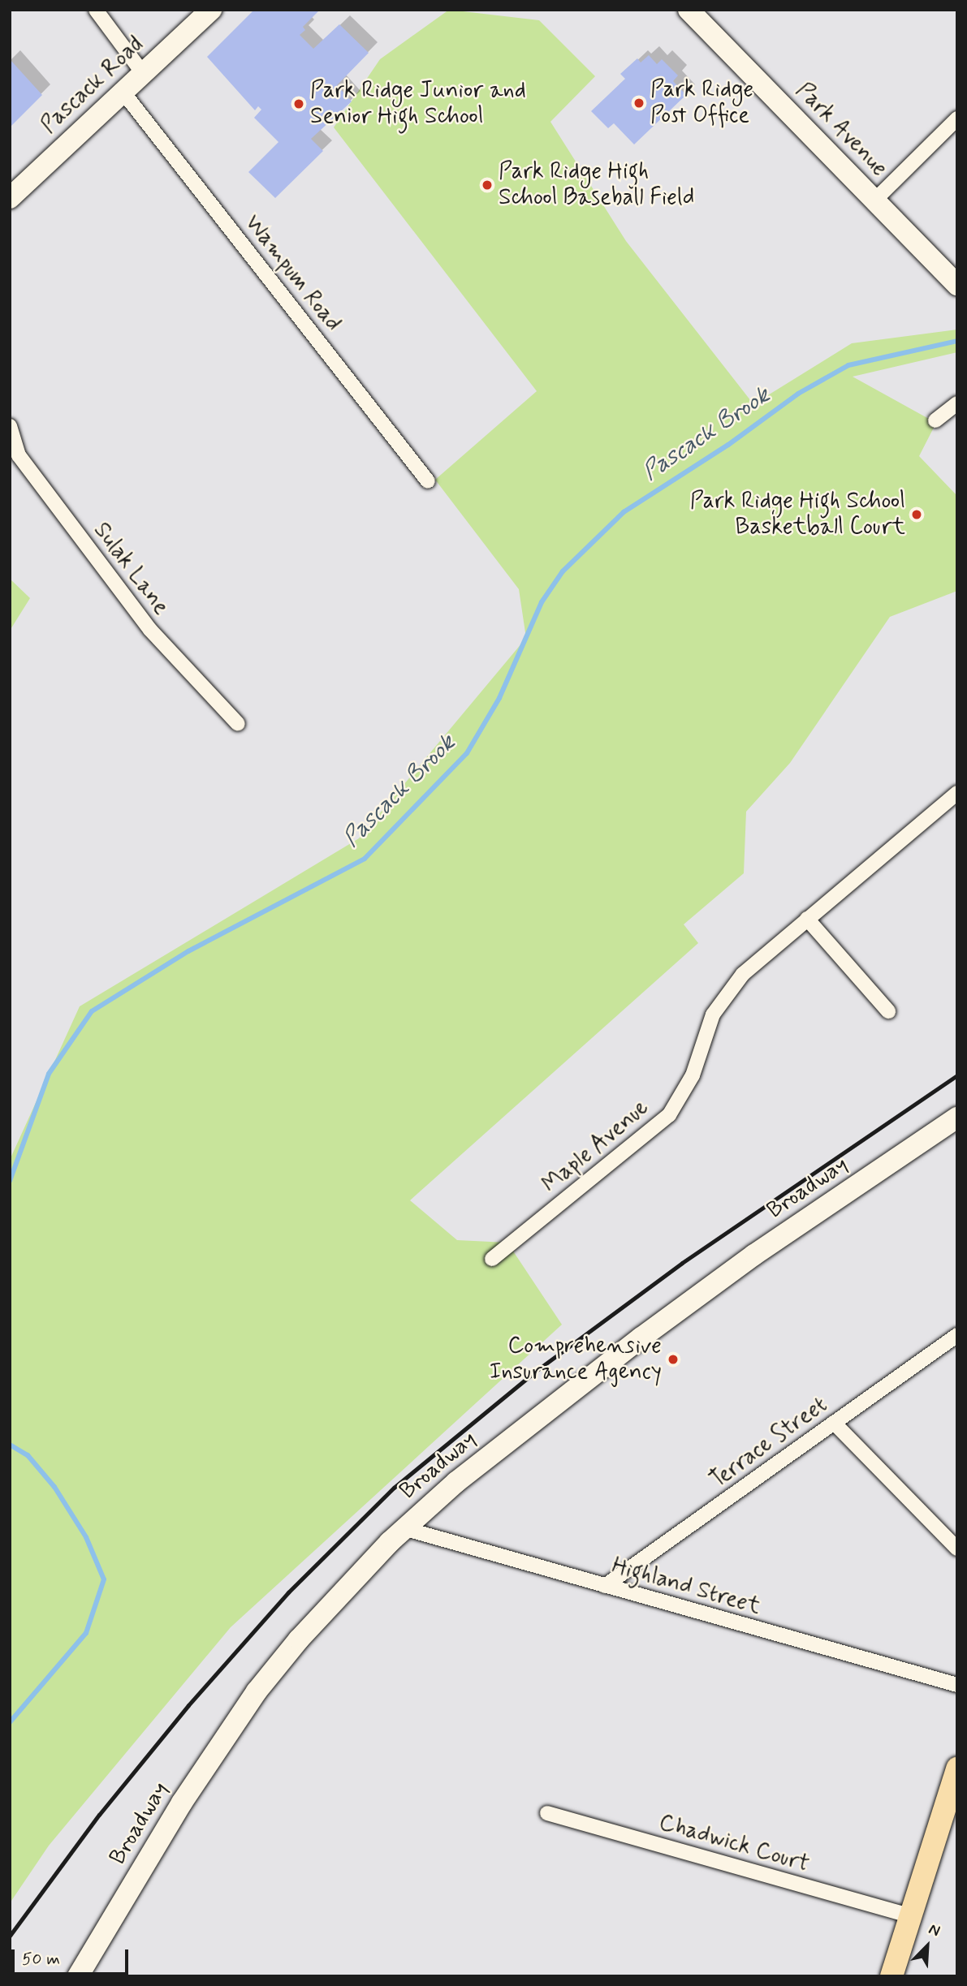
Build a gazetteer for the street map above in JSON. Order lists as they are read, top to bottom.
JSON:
{
  "streets": {
    "street": [
      "Pascack Road",
      "Park Avenue",
      "Wampum Road",
      "Sulak Lane",
      "Maple Avenue",
      "Broadway",
      "Terrace Street",
      "Highland Street",
      "Chadwick Court"
    ]
  },
  "crossings": [
    ["Pascack Road", "Wampum Road"],
    ["Broadway", "Highland Street"],
    ["Terrace Street", "Highland Street"]
  ],
  "water": ["Pascack Brook"],
  "places": [
    "Park Ridge Post Office",
    "Park Ridge Junior and Senior High School",
    "Park Ridge High School Baseball Field",
    "Park Ridge High School Basketball Court",
    "Comprehensive Insurance Agency"
  ],
  "scale_bar": "50 m",
  "north": "top right"
}
